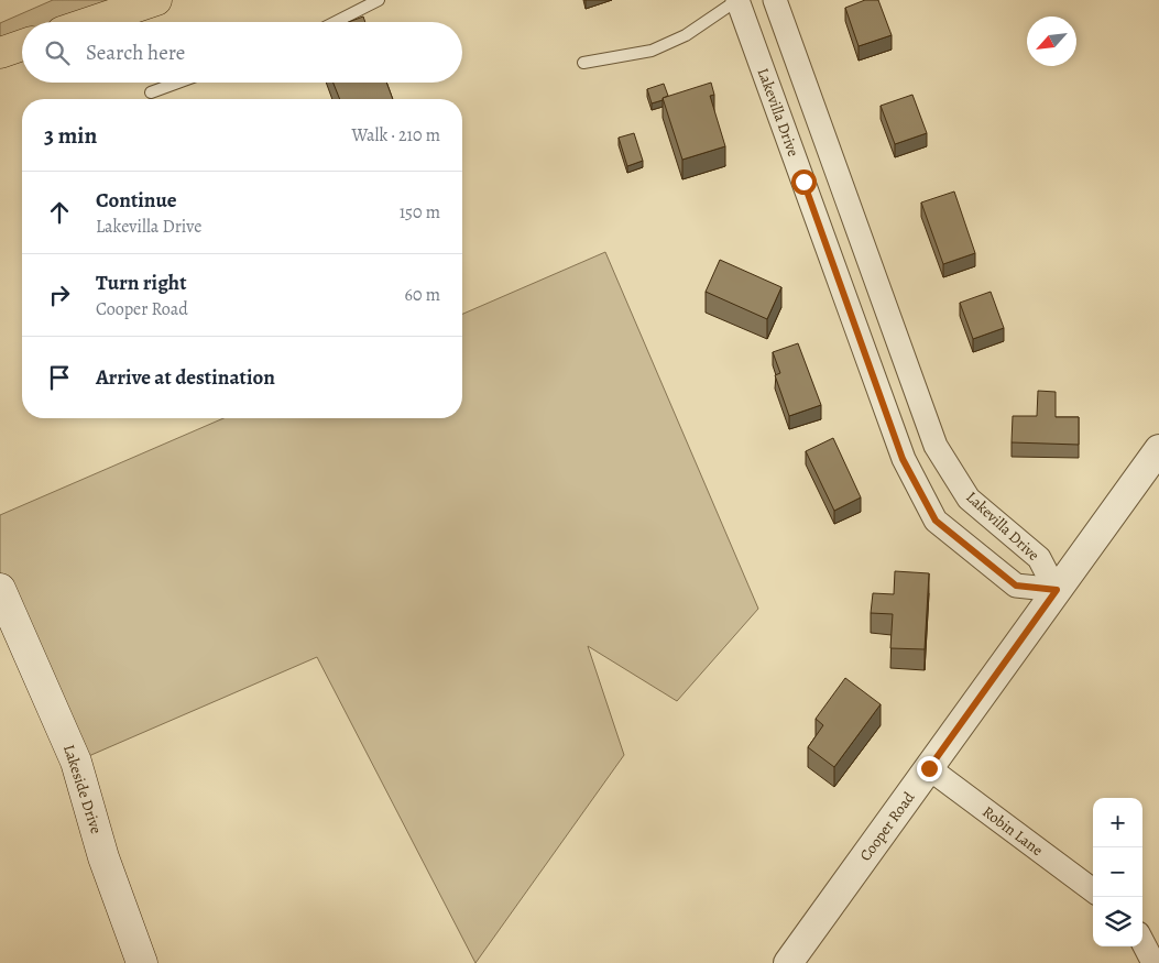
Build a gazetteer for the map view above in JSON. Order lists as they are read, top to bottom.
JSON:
{
  "streets": {
    "main road": ["Lakeside Drive"],
    "street": ["Lakevilla Drive", "Cooper Road", "Robin Lane"]
  },
  "crossings": [
    ["Lakevilla Drive", "Cooper Road"],
    ["Cooper Road", "Robin Lane"]
  ],
  "north": "bottom left",
  "page": {
    "search": "Search here",
    "heading": ["3 min", "Walk · 210 m"],
    "list": [
      ["Continue", "Lakevilla Drive", "150 m"],
      ["Turn right", "Cooper Road", "60 m"],
      "Arrive at destination"
    ],
    "map_buttons": ["+", "−"]
  }
}
